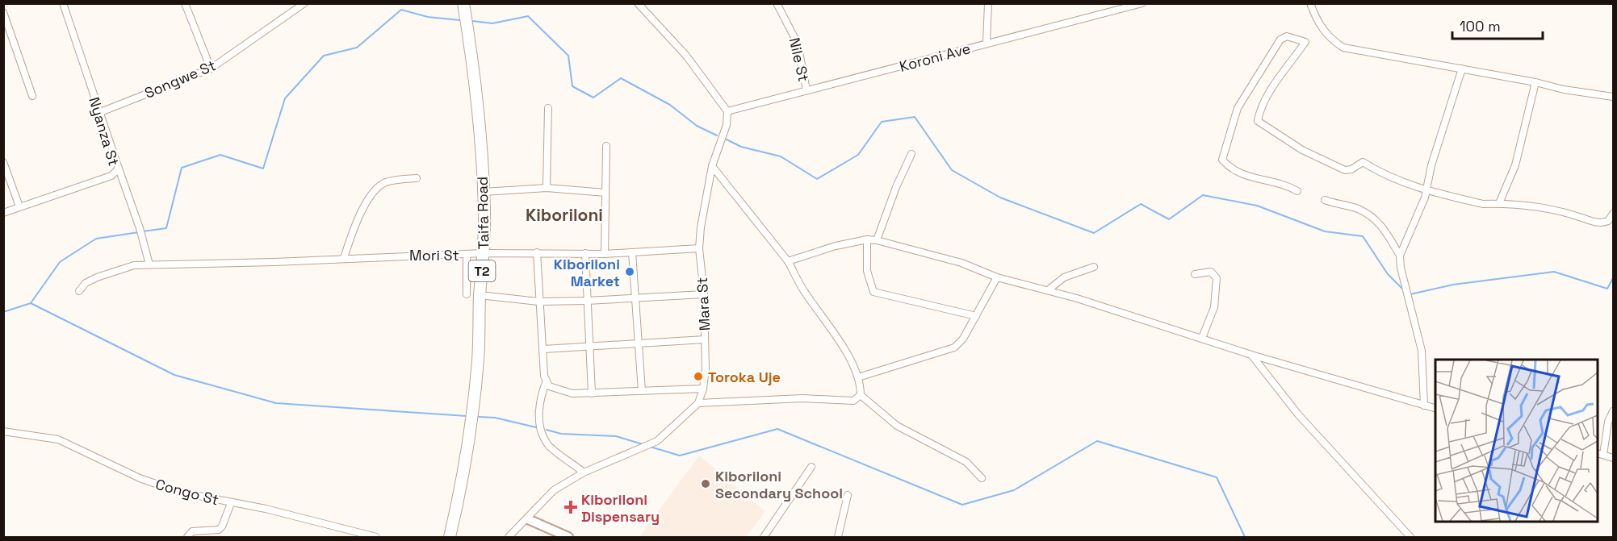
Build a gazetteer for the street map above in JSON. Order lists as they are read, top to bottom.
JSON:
{
  "streets": {
    "highway": ["Taifa Road", "T2"],
    "street": [
      "Koroni Ave",
      "Nile St",
      "Songwe St",
      "Nyanza St",
      "Mori St",
      "Mara St",
      "Congo St"
    ]
  },
  "crossings": [
    ["Koroni Ave", "Nile St"],
    ["Koroni Ave", "Mara St"],
    ["Songwe St", "Nyanza St"],
    ["Taifa Road", "Mori St"],
    ["Mori St", "Mara St"]
  ],
  "districts": ["Kiboriloni"],
  "places": {
    "other": ["Kiboriloni Market", "Toroka Uje", "Kiboriloni Secondary School"],
    "health": ["Kiboriloni Dispensary"]
  },
  "scale_bar": "100 m"
}
